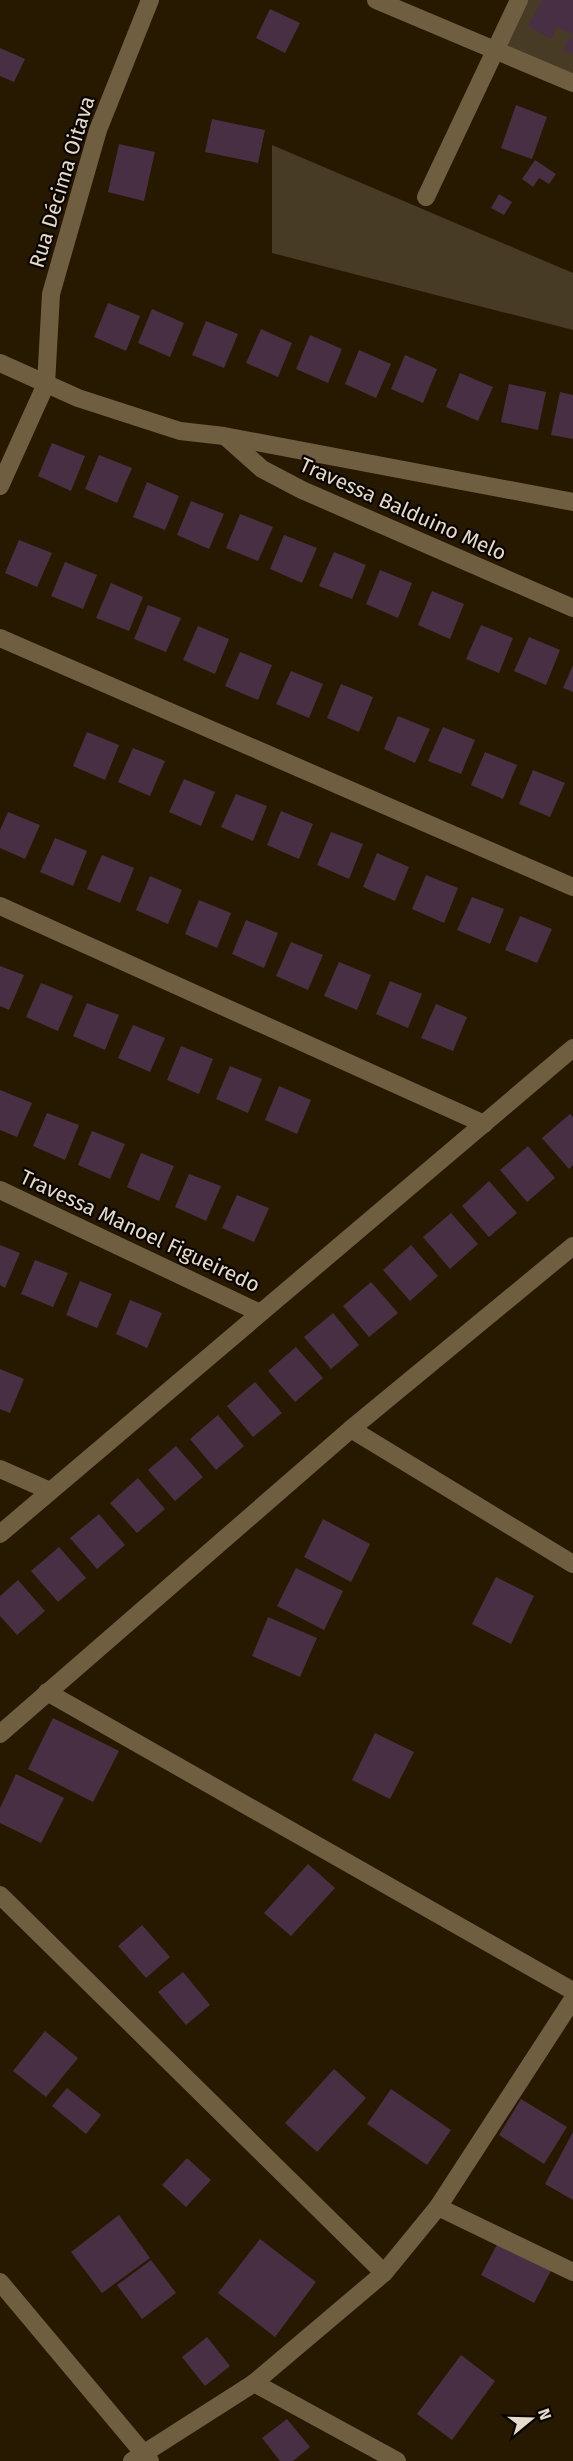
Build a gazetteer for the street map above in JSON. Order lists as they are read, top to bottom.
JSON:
{
  "streets": {
    "street": ["Rua Décima Oitava", "Travessa Balduino Melo", "Travessa Manoel Figueiredo"]
  },
  "north": "right"
}
